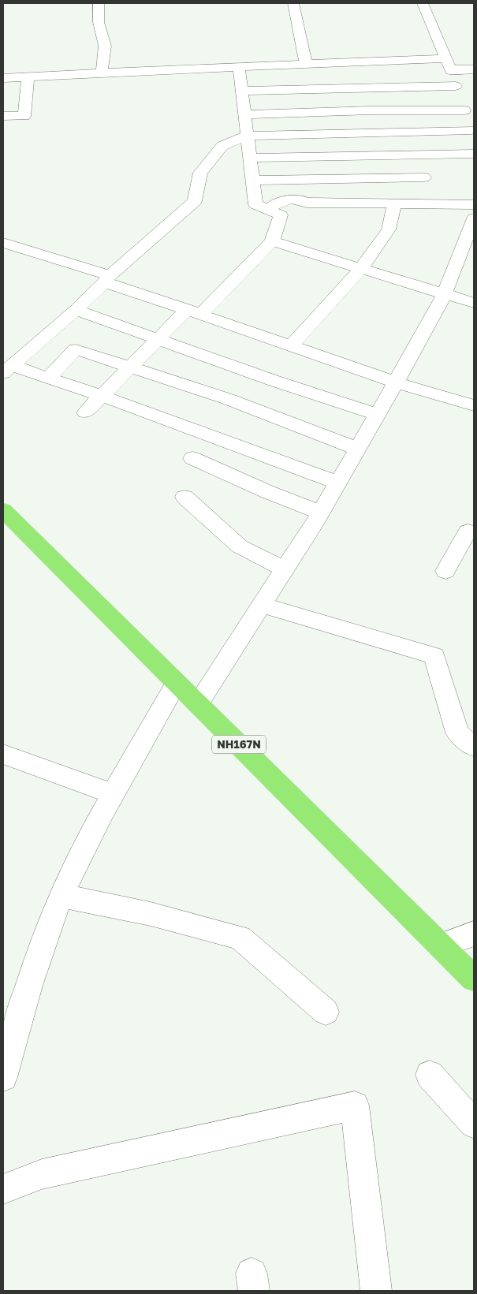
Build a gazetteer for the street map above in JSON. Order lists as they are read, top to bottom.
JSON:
{
  "streets": {
    "highway": ["NH167N"]
  }
}
